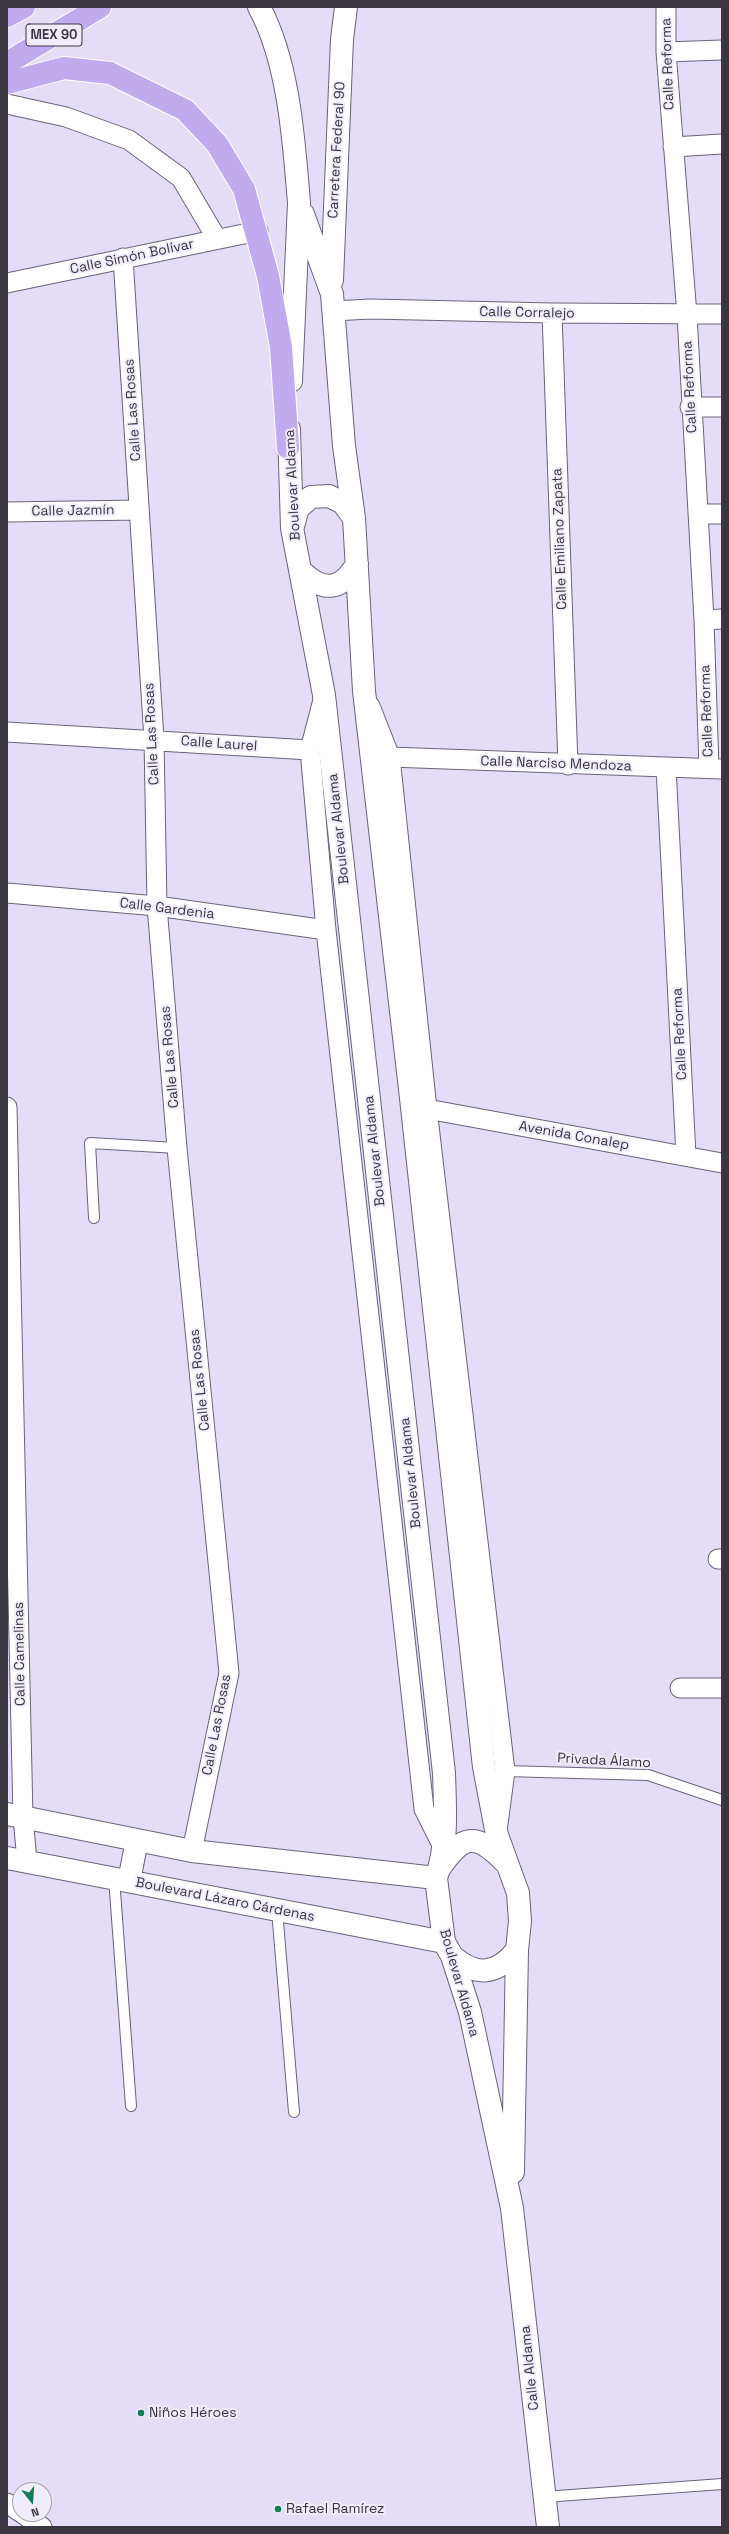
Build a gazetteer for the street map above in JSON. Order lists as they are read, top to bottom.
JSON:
{
  "streets": {
    "highway": ["MEX 90"],
    "street": [
      "Calle Reforma",
      "Carretera Federal 90",
      "Calle Simón Bolívar",
      "Calle Corralejo",
      "Calle Las Rosas",
      "Boulevar Aldama",
      "Calle Jazmín",
      "Calle Emiliano Zapata",
      "Calle Laurel",
      "Calle Narciso Mendoza",
      "Calle Gardenia",
      "Avenida Conalep",
      "Calle Camelinas",
      "Boulevard Lázaro Cárdenas",
      "Calle Aldama"
    ],
    "lane": ["Privada Álamo"]
  },
  "crossings": [
    ["Calle Reforma", "Calle Corralejo"],
    ["Calle Reforma", "Calle Narciso Mendoza"],
    ["Calle Reforma", "Avenida Conalep"],
    ["Carretera Federal 90", "Calle Corralejo"],
    ["Calle Simón Bolívar", "Calle Las Rosas"],
    ["Calle Corralejo", "Calle Emiliano Zapata"],
    ["Calle Las Rosas", "Calle Jazmín"],
    ["Calle Las Rosas", "Calle Laurel"],
    ["Calle Las Rosas", "Calle Gardenia"],
    ["Boulevar Aldama", "Boulevard Lázaro Cárdenas"],
    ["Boulevar Aldama", "Calle Aldama"],
    ["Calle Emiliano Zapata", "Calle Narciso Mendoza"],
    ["Calle Camelinas", "Boulevard Lázaro Cárdenas"]
  ],
  "places": ["Niños Héroes", "Rafael Ramírez"],
  "north": "bottom"
}
